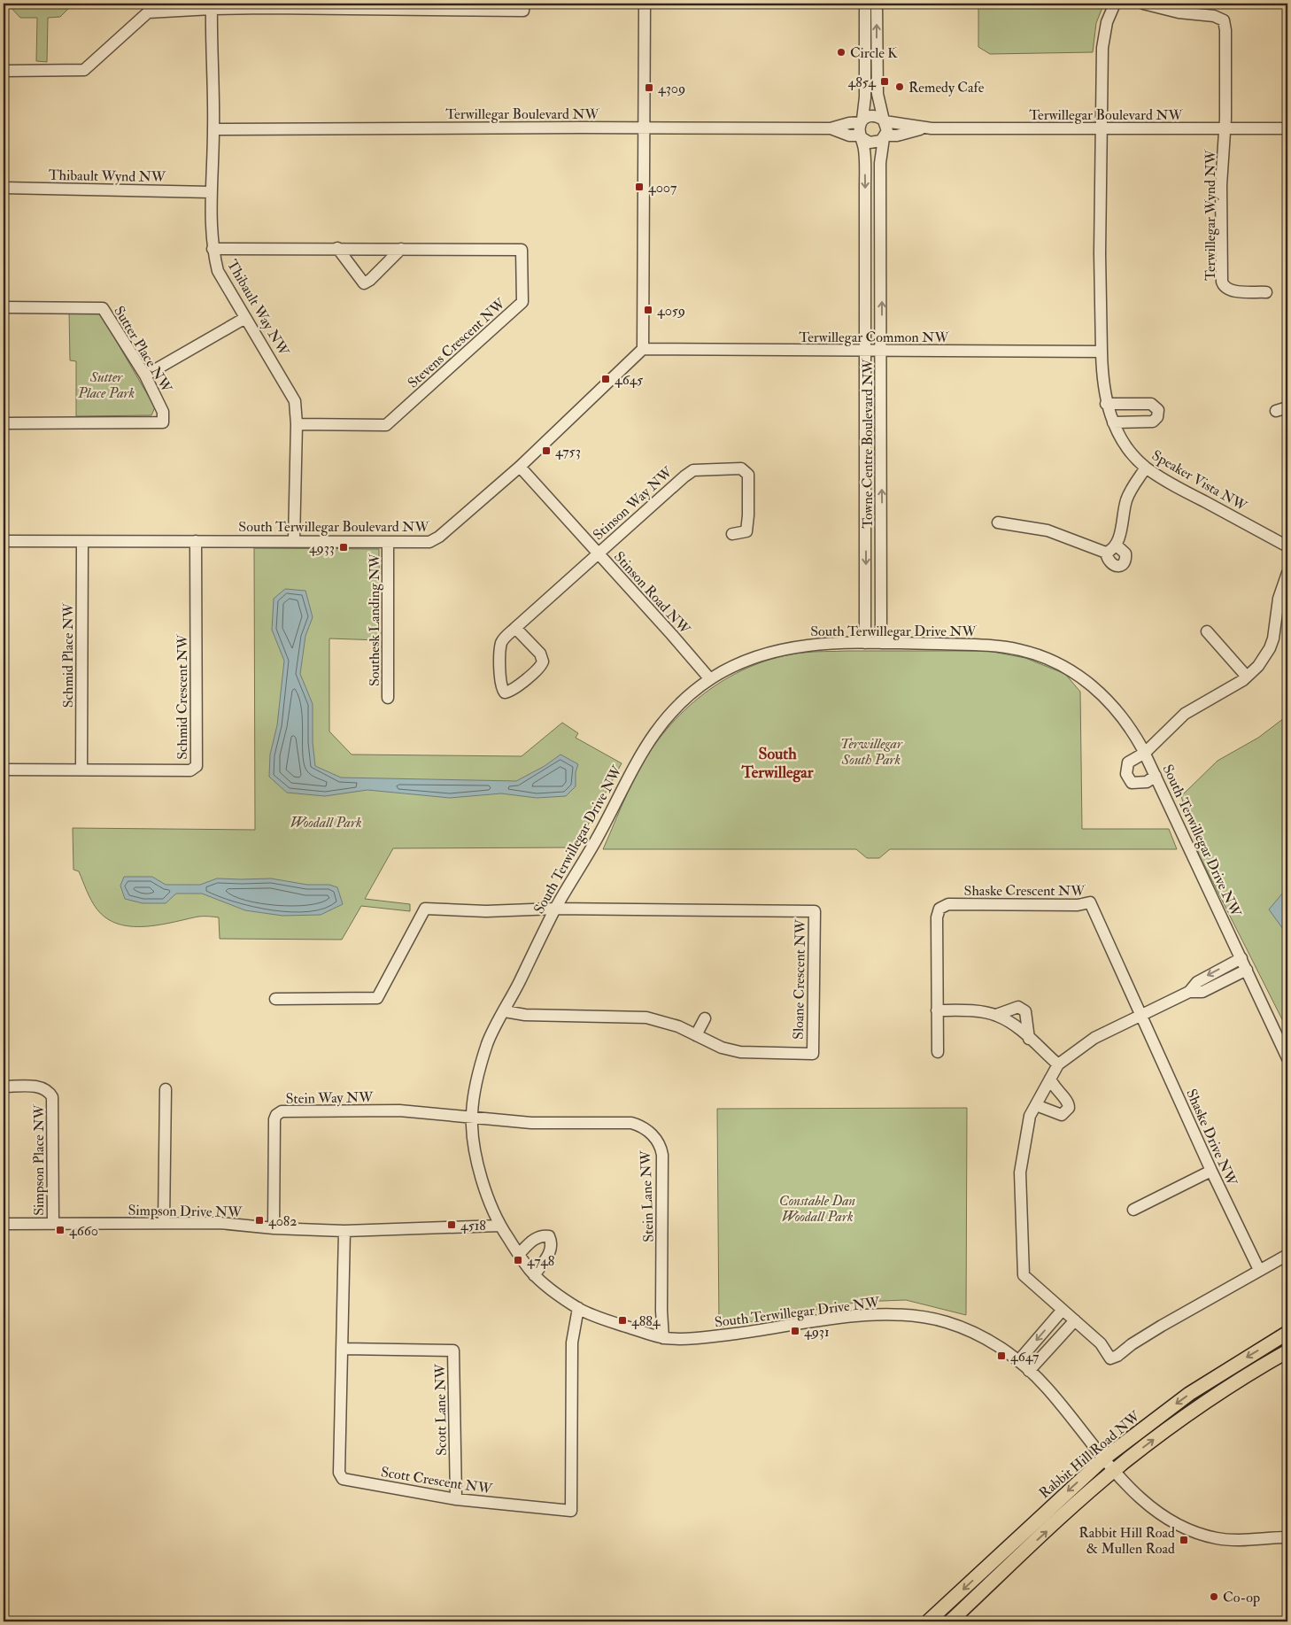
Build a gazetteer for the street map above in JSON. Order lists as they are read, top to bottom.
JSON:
{
  "streets": {
    "main road": ["Rabbit Hill Road NW"],
    "street": [
      "Terwillegar Boulevard NW",
      "Thibault Wynd NW",
      "Terwillegar Wynd NW",
      "Thibault Way NW",
      "Terwillegar Common NW",
      "Stevens Crescent NW",
      "Sutter Place NW",
      "Towne Centre Boulevard NW",
      "Speaker Vista NW",
      "Stinson Way NW",
      "South Terwillegar Boulevard NW",
      "Stinson Road NW",
      "Southesk Landing NW",
      "South Terwillegar Drive NW",
      "Schmid Place NW",
      "Schmid Crescent NW",
      "Shaske Crescent NW",
      "Sloane Crescent NW",
      "Stein Way NW",
      "Shaske Drive NW",
      "Simpson Place NW",
      "Stein Lane NW",
      "Simpson Drive NW",
      "Scott Lane NW",
      "Scott Crescent NW"
    ]
  },
  "crossings": [
    ["Terwillegar Boulevard NW", "Terwillegar Wynd NW"],
    ["Terwillegar Boulevard NW", "Thibault Way NW"],
    ["Terwillegar Boulevard NW", "Towne Centre Boulevard NW"],
    ["Thibault Wynd NW", "Thibault Way NW"],
    ["Thibault Way NW", "Stevens Crescent NW"],
    ["Thibault Way NW", "South Terwillegar Boulevard NW"],
    ["Terwillegar Common NW", "Towne Centre Boulevard NW"],
    ["Terwillegar Common NW", "Speaker Vista NW"],
    ["Terwillegar Common NW", "South Terwillegar Boulevard NW"],
    ["Towne Centre Boulevard NW", "South Terwillegar Drive NW"],
    ["Stinson Way NW", "Stinson Road NW"],
    ["South Terwillegar Boulevard NW", "Stinson Road NW"],
    ["South Terwillegar Boulevard NW", "Southesk Landing NW"],
    ["South Terwillegar Boulevard NW", "Schmid Place NW"],
    ["South Terwillegar Boulevard NW", "Schmid Crescent NW"],
    ["Stinson Road NW", "South Terwillegar Drive NW"],
    ["South Terwillegar Drive NW", "Sloane Crescent NW"],
    ["South Terwillegar Drive NW", "Stein Way NW"],
    ["South Terwillegar Drive NW", "Stein Lane NW"],
    ["South Terwillegar Drive NW", "Simpson Drive NW"],
    ["South Terwillegar Drive NW", "Rabbit Hill Road NW"],
    ["South Terwillegar Drive NW", "Scott Crescent NW"],
    ["Schmid Place NW", "Schmid Crescent NW"],
    ["Shaske Crescent NW", "Shaske Drive NW"],
    ["Stein Way NW", "Stein Lane NW"],
    ["Stein Way NW", "Simpson Drive NW"],
    ["Simpson Place NW", "Simpson Drive NW"],
    ["Simpson Drive NW", "Scott Crescent NW"],
    ["Scott Lane NW", "Scott Crescent NW"]
  ],
  "districts": ["South Terwillegar"],
  "parks": [
    "Sutter Place Park",
    "Terwillegar South Park",
    "Woodall Park",
    "Constable Dan Woodall Park"
  ],
  "places": {
    "other": ["Circle K", "Remedy Cafe", "Co-op"],
    "transit": [
      "4854",
      "4309",
      "4007",
      "4059",
      "4645",
      "4753",
      "4933",
      "4082",
      "4518",
      "4660",
      "4748",
      "4884",
      "4931",
      "4647",
      "Rabbit Hill Road & Mullen Road"
    ]
  }
}
